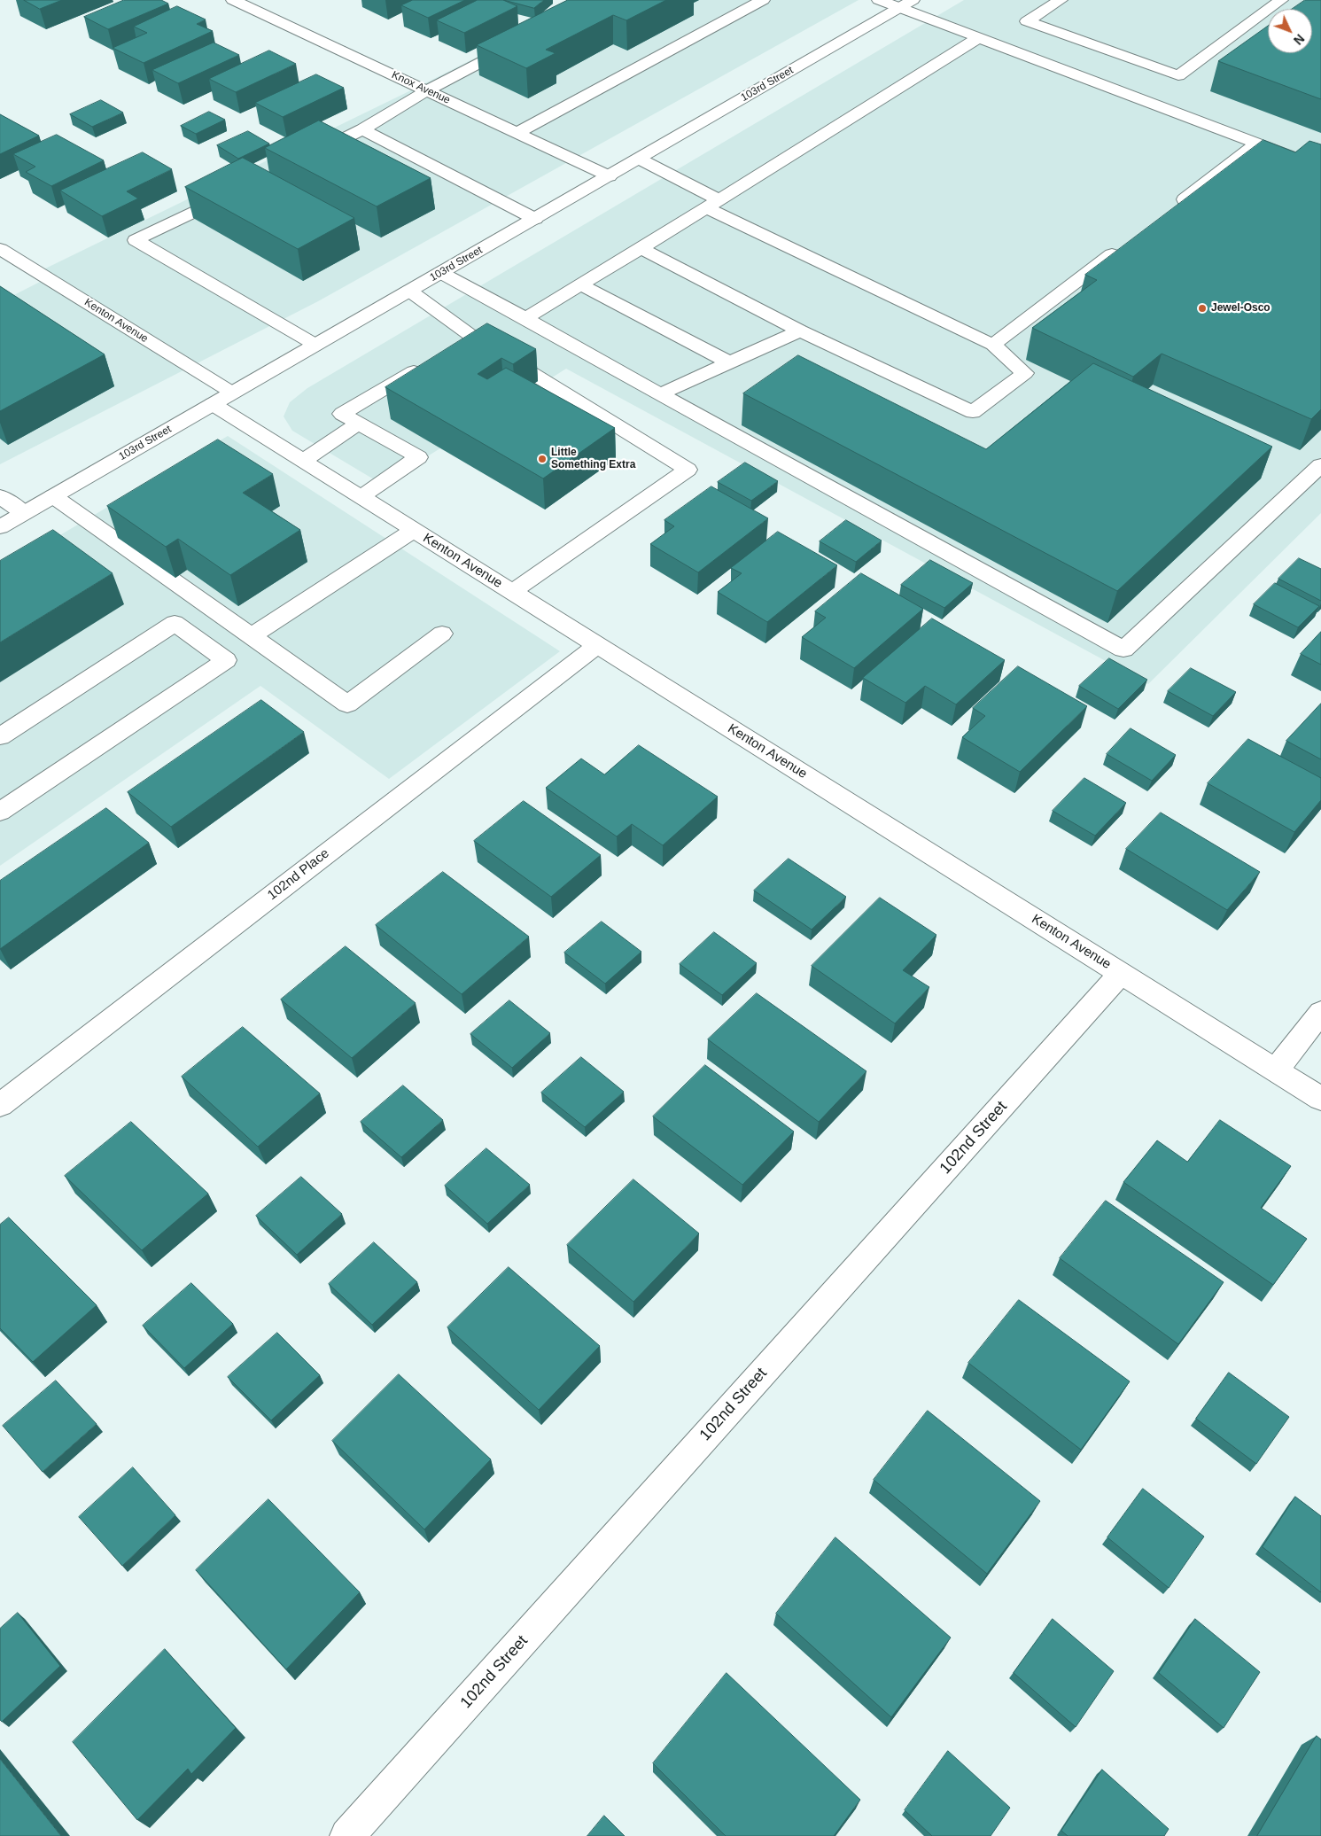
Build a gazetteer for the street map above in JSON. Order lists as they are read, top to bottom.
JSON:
{
  "streets": {
    "street": [
      "103rd Street",
      "Knox Avenue",
      "Kenton Avenue",
      "102nd Place",
      "102nd Street"
    ]
  },
  "crossings": [
    ["103rd Street", "Knox Avenue"],
    ["103rd Street", "Kenton Avenue"],
    ["Kenton Avenue", "102nd Place"],
    ["Kenton Avenue", "102nd Street"]
  ],
  "places": ["Jewel-Osco", "Little Something Extra"],
  "north": "bottom right"
}
